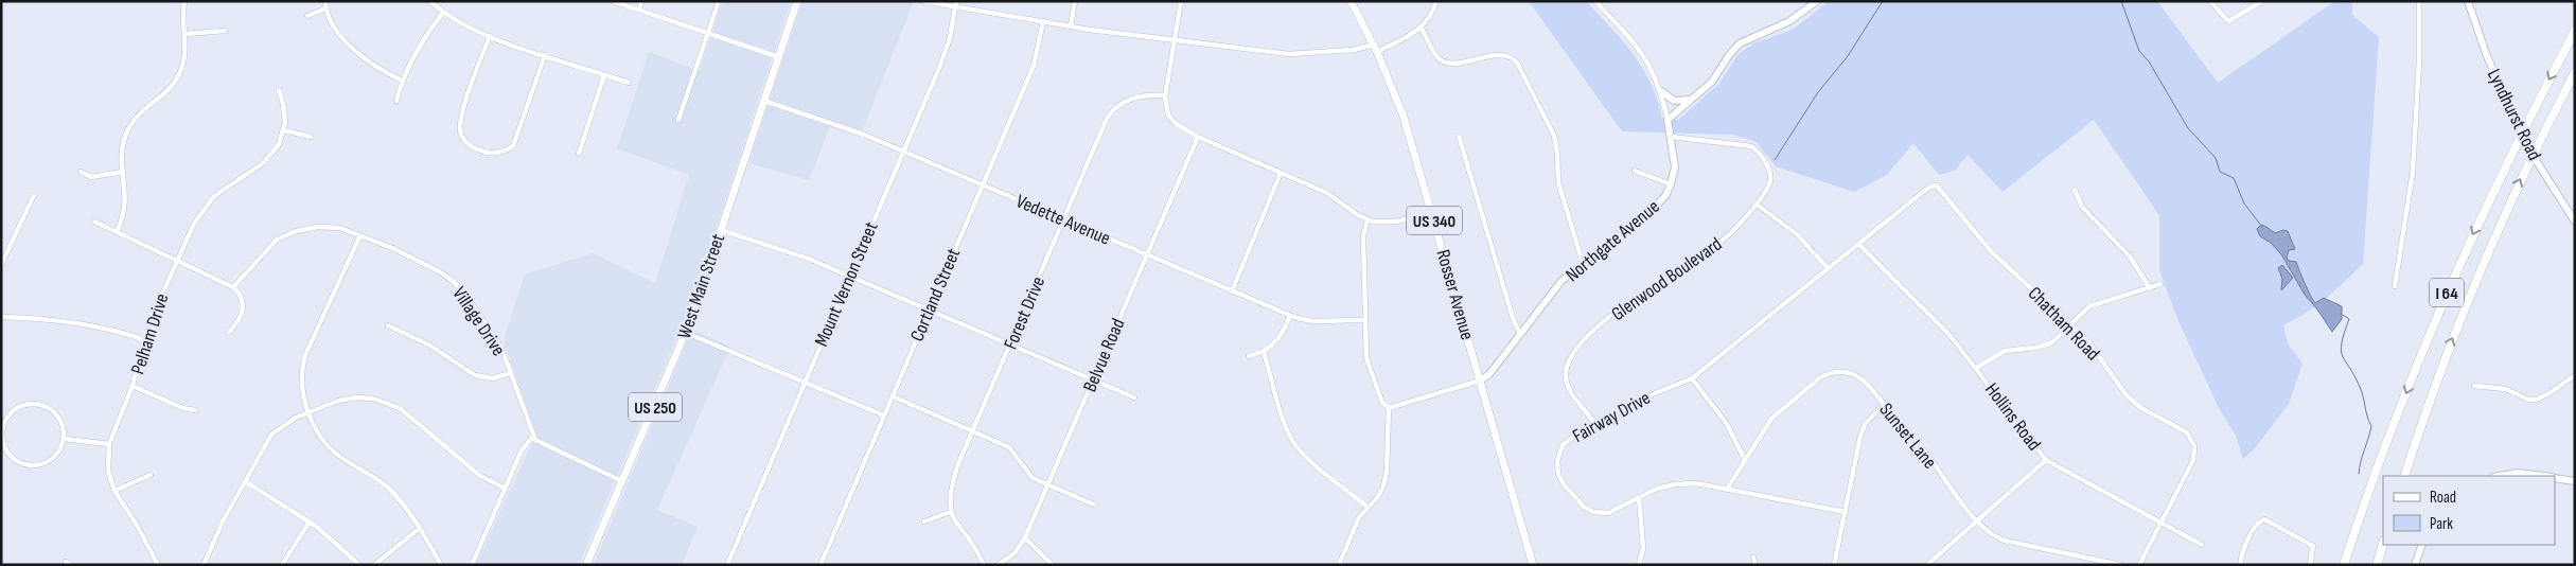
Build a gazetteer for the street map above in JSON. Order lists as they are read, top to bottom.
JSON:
{
  "streets": {
    "highway": ["I 64"],
    "main road": [
      "US 340",
      "West Main Street",
      "Rosser Avenue",
      "US 250"
    ],
    "street": [
      "Lyndhurst Road",
      "Vedette Avenue",
      "Northgate Avenue",
      "Glenwood Boulevard",
      "Mount Vernon Street",
      "Cortland Street",
      "Forest Drive",
      "Village Drive",
      "Chatham Road",
      "Pelham Drive",
      "Belvue Road",
      "Fairway Drive",
      "Hollins Road",
      "Sunset Lane"
    ]
  },
  "crossings": [
    ["Vedette Avenue", "Mount Vernon Street"],
    ["Vedette Avenue", "West Main Street"],
    ["Vedette Avenue", "Cortland Street"],
    ["Vedette Avenue", "Forest Drive"],
    ["Vedette Avenue", "Belvue Road"],
    ["Northgate Avenue", "Glenwood Boulevard"],
    ["Northgate Avenue", "Rosser Avenue"],
    ["Glenwood Boulevard", "Fairway Drive"],
    ["Chatham Road", "Fairway Drive"],
    ["Chatham Road", "Hollins Road"],
    ["Fairway Drive", "Hollins Road"],
    ["Fairway Drive", "Sunset Lane"]
  ],
  "legend": ["Road", "Park"]
}
